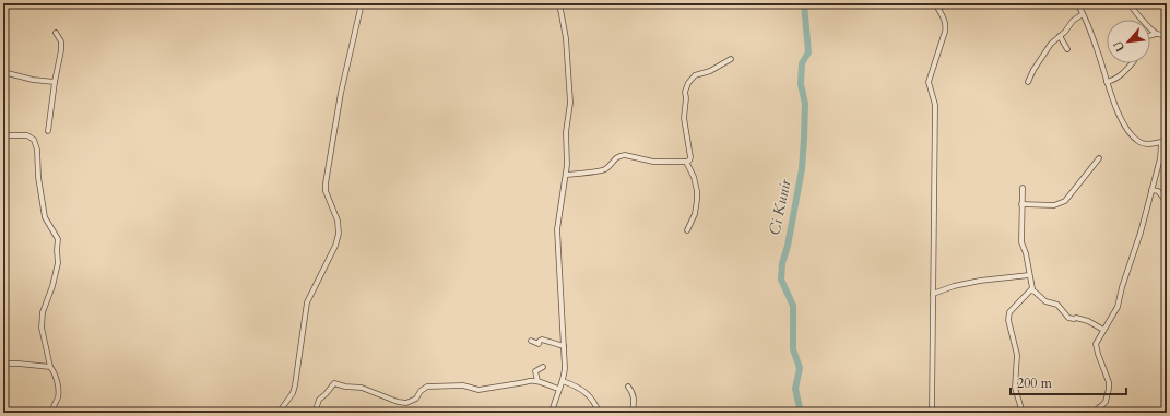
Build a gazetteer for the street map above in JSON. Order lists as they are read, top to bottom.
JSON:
{
  "water": ["Ci Kunir"],
  "scale_bar": "200 m",
  "north": "bottom left"
}
